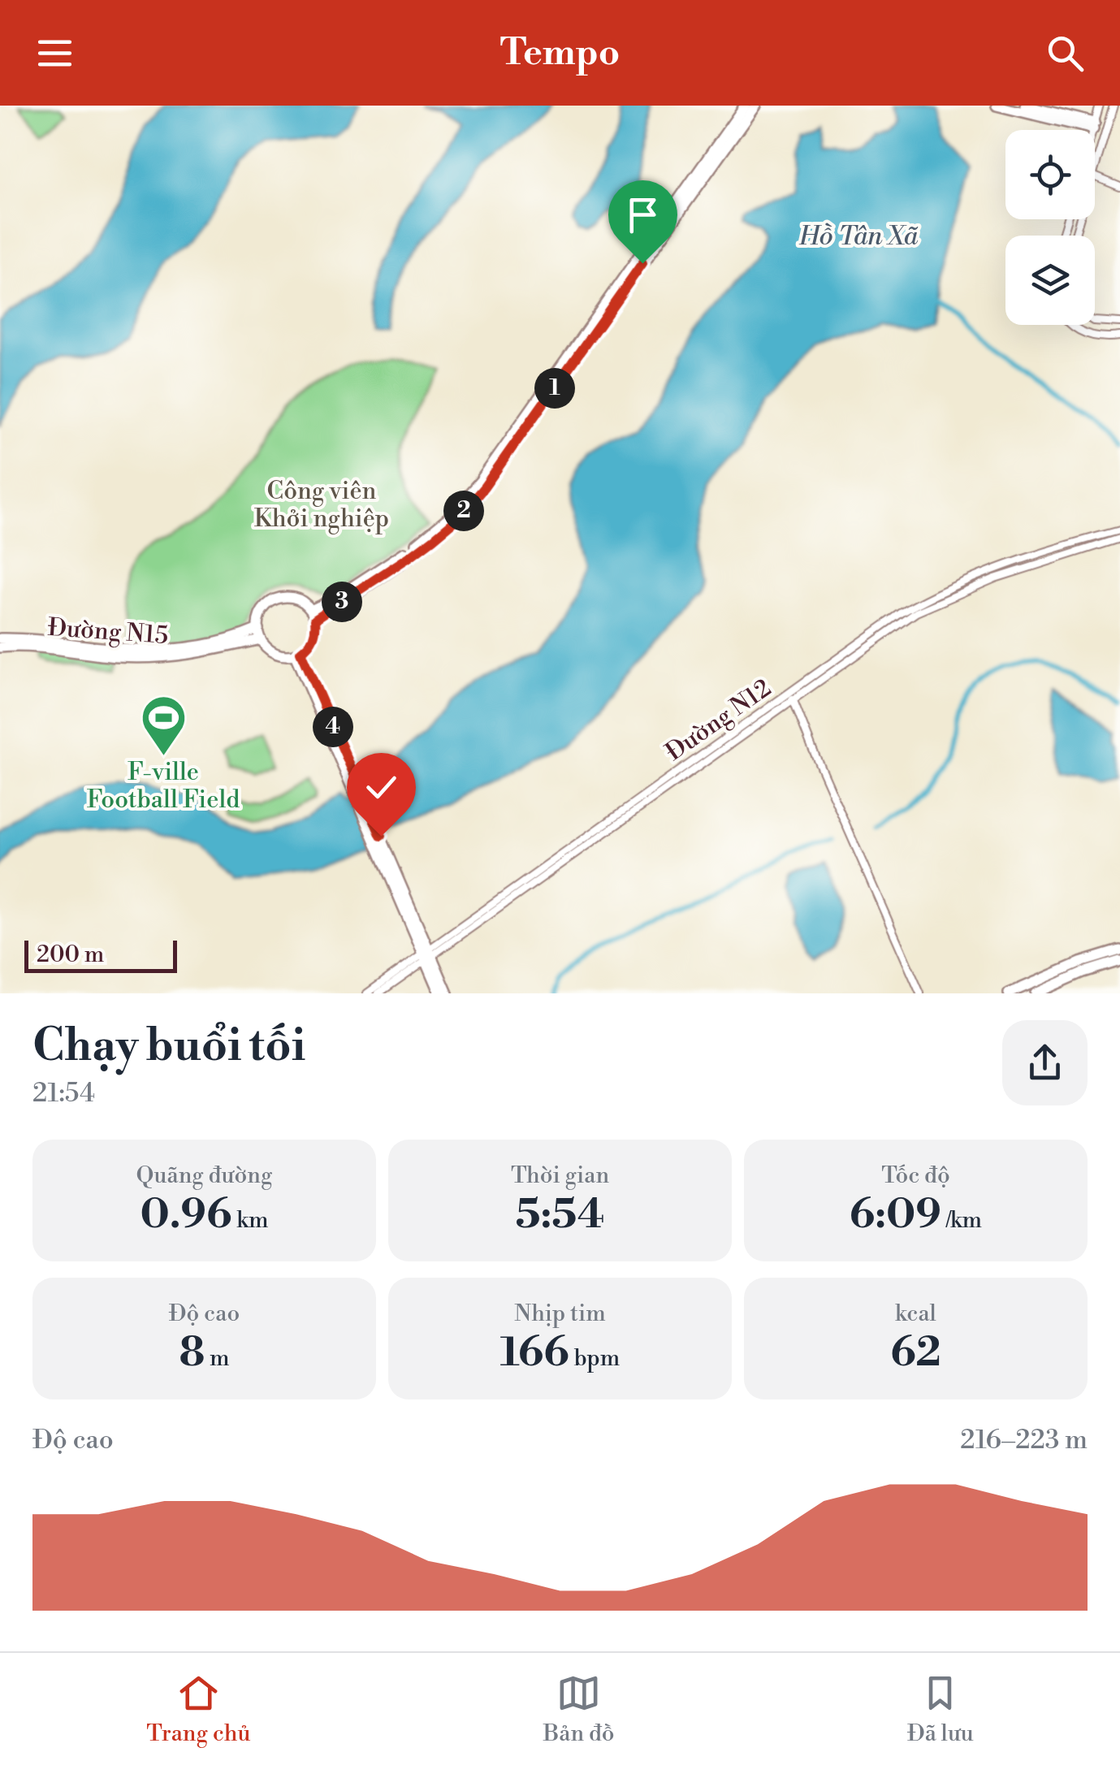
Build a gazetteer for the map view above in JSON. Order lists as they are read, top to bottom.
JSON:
{
  "streets": {
    "street": ["Đường N15", "Đường N12"]
  },
  "water": ["Hồ Tân Xã"],
  "parks": ["Công viên Khởi nghiệp"],
  "places": {
    "sports": ["F-ville Football Field"]
  },
  "scale_bar": "200 m",
  "page": {
    "header": "Tempo",
    "pins": [
      "1",
      "2",
      "3",
      "4"
    ],
    "scale": "200 m",
    "heading": ["Chạy buổi tối", "21:54"],
    "stats": [
      ["Quãng đường", "0.96 km"],
      ["Thời gian", "5:54"],
      ["Tốc độ", "6:09 /km"],
      ["Độ cao", "8 m"],
      ["Nhịp tim", "166 bpm"],
      ["kcal", "62"]
    ],
    "chart": ["Độ cao", "216–223 m"],
    "tabs": ["Trang chủ", "Bản đồ", "Đã lưu"]
  }
}
